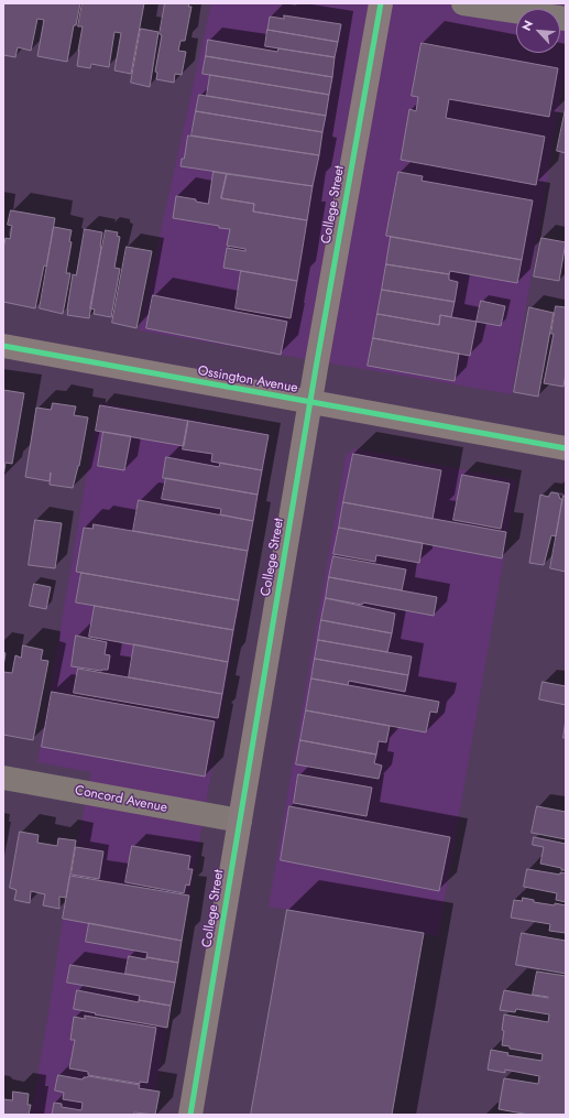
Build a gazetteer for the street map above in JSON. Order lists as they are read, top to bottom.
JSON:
{
  "streets": {
    "main road": ["College Street", "Ossington Avenue"],
    "street": ["Concord Avenue"]
  },
  "crossings": [
    ["College Street", "Ossington Avenue"],
    ["College Street", "Concord Avenue"]
  ],
  "north": "top left"
}
